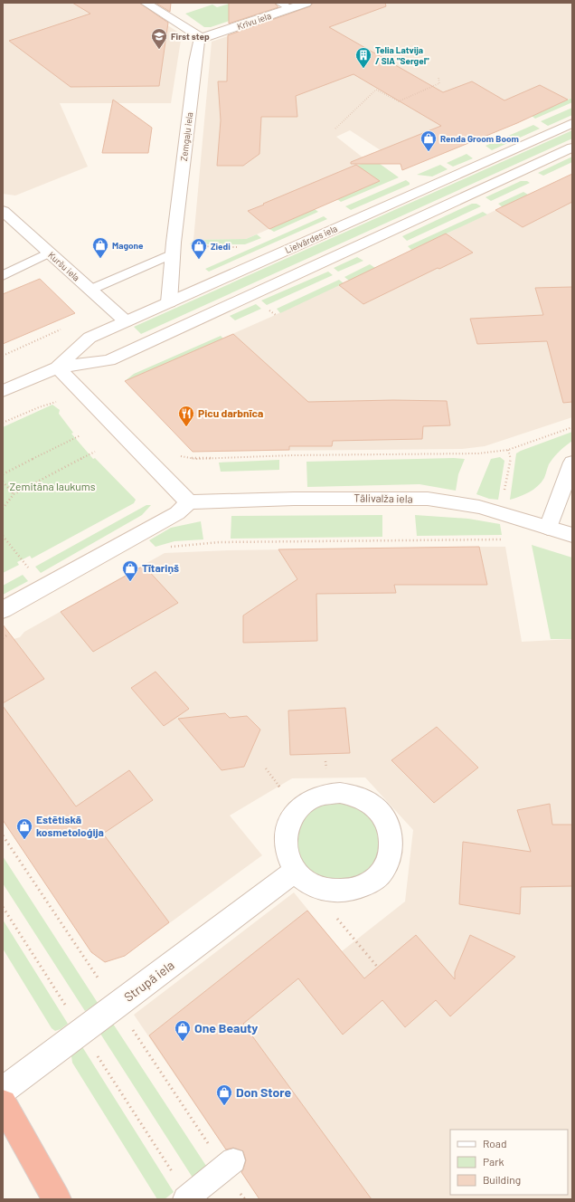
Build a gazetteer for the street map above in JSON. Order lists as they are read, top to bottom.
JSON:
{
  "streets": {
    "street": [
      "Krīvu iela",
      "Zemgaļu iela",
      "Lielvārdes iela",
      "Kuršu iela",
      "Tālivalža iela",
      "Strupā iela"
    ]
  },
  "crossings": [
    ["Krīvu iela", "Zemgaļu iela"],
    ["Zemgaļu iela", "Lielvārdes iela"],
    ["Lielvārdes iela", "Kuršu iela"]
  ],
  "parks": ["Zemitāna laukums"],
  "places": {
    "school or university": ["First step"],
    "building": ["Telia Latvija / SIA \"Sergel\""],
    "shop": [
      "Renda Groom Boom",
      "Magone",
      "Ziedi",
      "Tītariņš",
      "Estētiskā kosmetoloģija",
      "One Beauty",
      "Don Store"
    ],
    "restaurant": ["Picu darbnīca"]
  },
  "legend": ["Road", "Park", "Building"]
}
